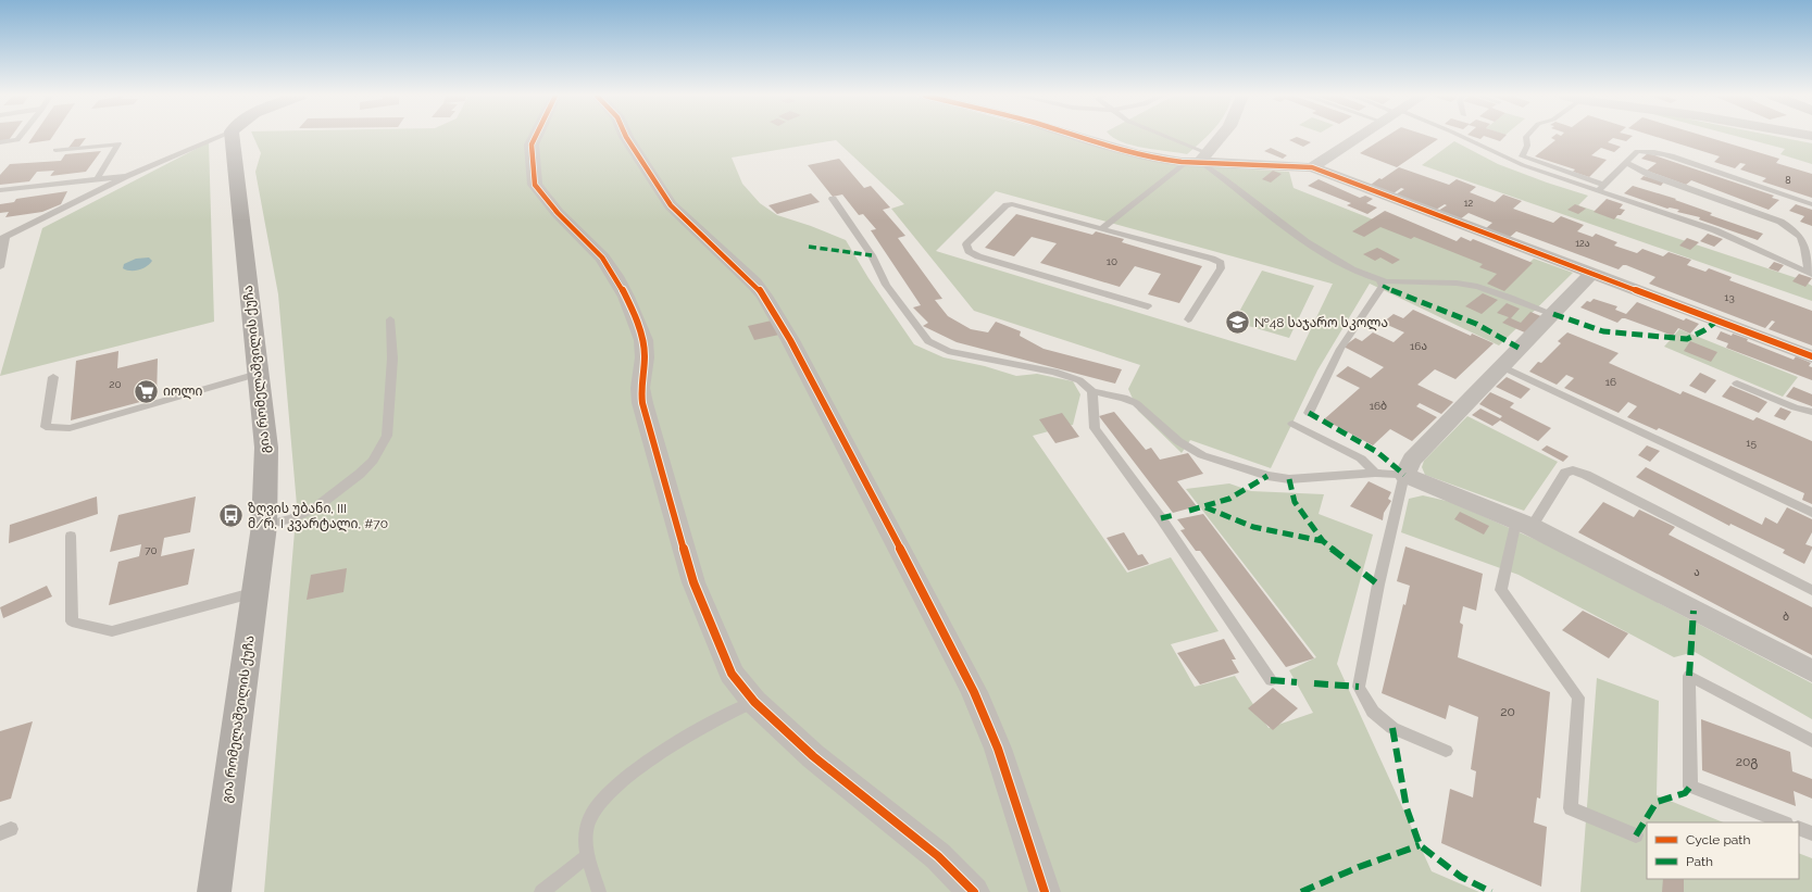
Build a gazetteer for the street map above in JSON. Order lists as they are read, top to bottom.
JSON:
{
  "streets": {
    "street": ["გია რომელაშვილის ქუჩა"]
  },
  "places": {
    "school or university": ["№48 საჯარო სკოლა"],
    "supermarket": ["იოლი"],
    "bus stop": ["ზღვის უბანი, III მ/რ, I კვარტალი, #70"]
  },
  "house_numbers": [
    "8",
    "12",
    "12ა",
    "10",
    "13",
    "16ა",
    "16",
    "20",
    "16ბ",
    "15",
    "70",
    "ა",
    "ბ",
    "20",
    "20გ"
  ],
  "legend": ["Cycle path", "Path"]
}
